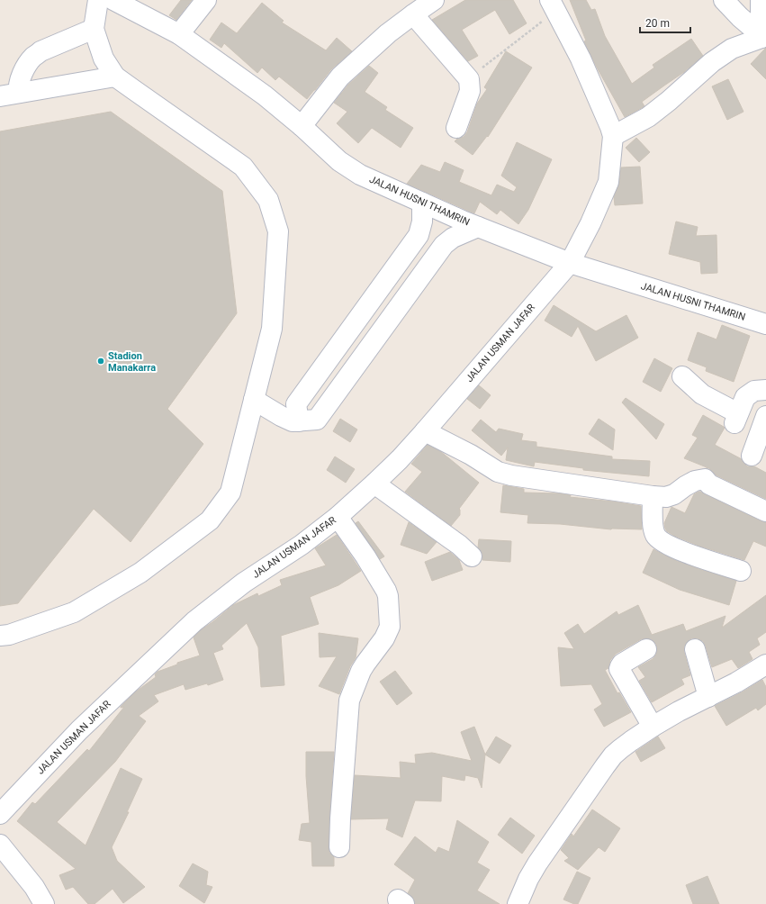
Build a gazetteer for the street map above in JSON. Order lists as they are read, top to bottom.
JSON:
{
  "streets": {
    "street": ["JALAN HUSNI THAMRIN", "JALAN USMAN JAFAR"]
  },
  "crossings": [
    ["JALAN HUSNI THAMRIN", "JALAN USMAN JAFAR"]
  ],
  "places": ["Stadion Manakarra"],
  "scale_bar": "20 m"
}
